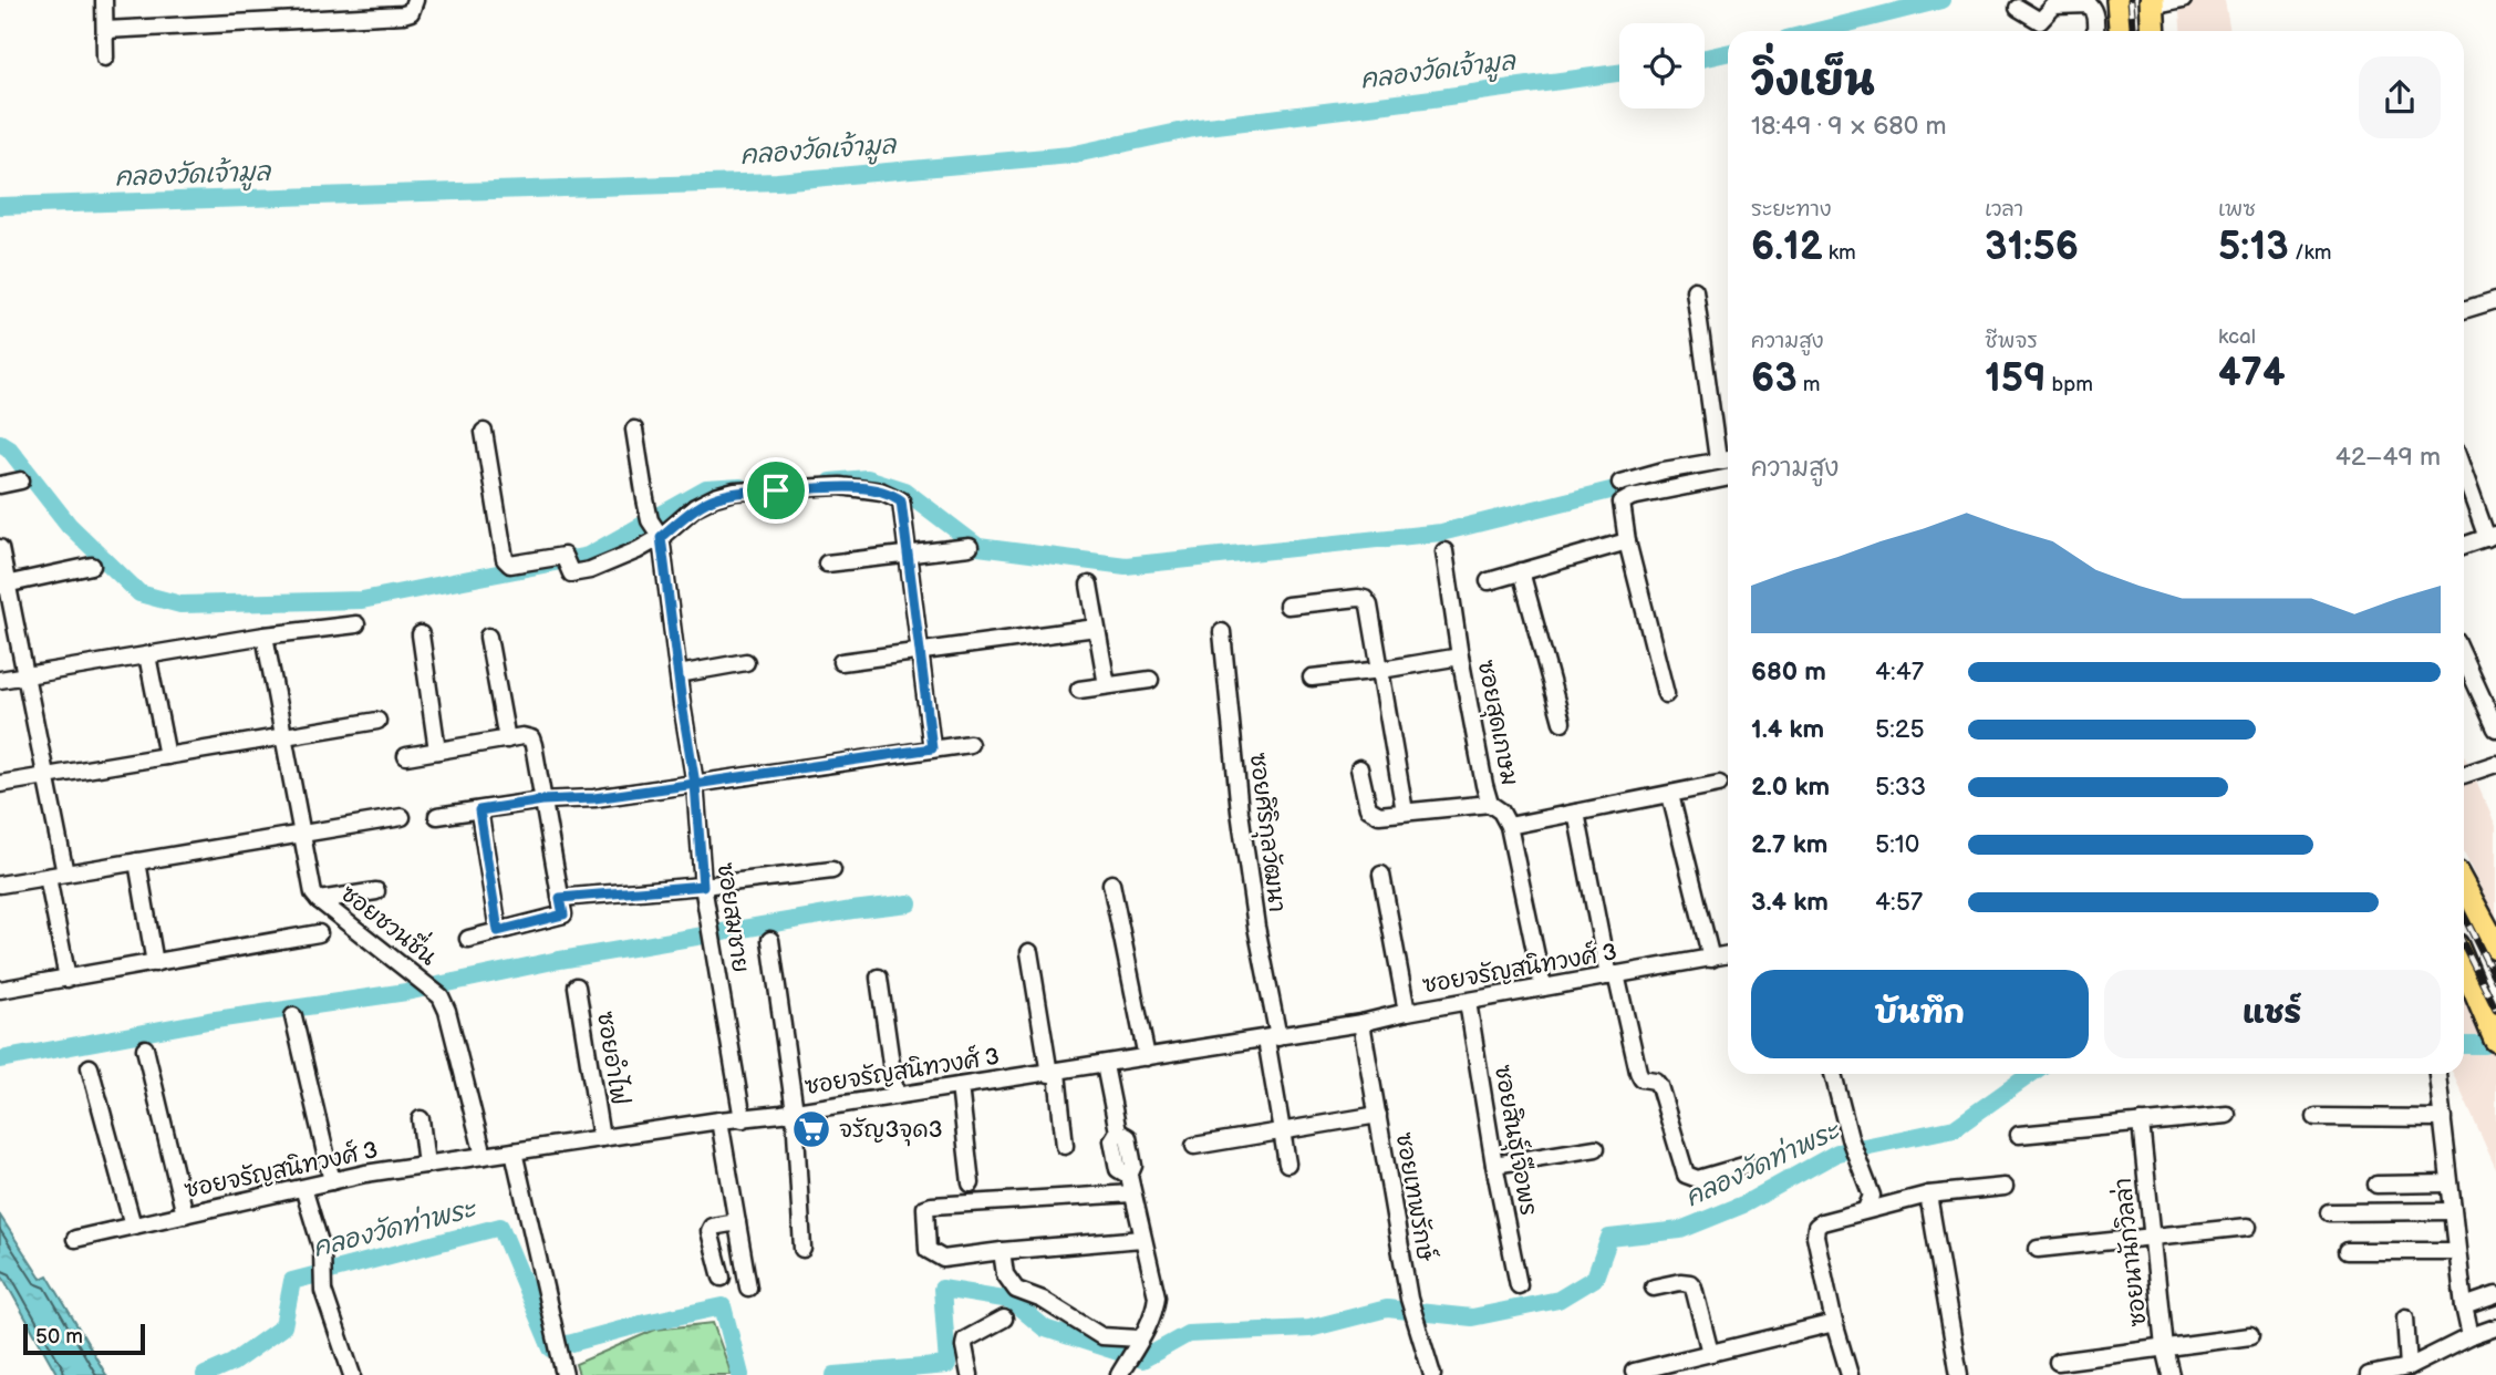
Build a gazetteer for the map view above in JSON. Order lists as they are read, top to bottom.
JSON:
{
  "streets": {
    "street": [
      "ซอยสุดเกษม",
      "ซอยศิริกุลวัฒนา",
      "ซอยสมชาย",
      "ซอยชวนชื่น",
      "ซอยจรัญสนิทวงศ์ 3",
      "ซอยอำไฟ",
      "ซอยสินธุ์เจือพร",
      "ซอยเทพรักษ์",
      "ซอยนานักวิลล่า"
    ]
  },
  "crossings": [
    ["ซอยสุดเกษม", "ซอยจรัญสนิทวงศ์ 3"],
    ["ซอยศิริกุลวัฒนา", "ซอยจรัญสนิทวงศ์ 3"],
    ["ซอยสมชาย", "ซอยจรัญสนิทวงศ์ 3"],
    ["ซอยชวนชื่น", "ซอยจรัญสนิทวงศ์ 3"],
    ["ซอยจรัญสนิทวงศ์ 3", "ซอยอำไฟ"],
    ["ซอยจรัญสนิทวงศ์ 3", "ซอยสินธุ์เจือพร"],
    ["ซอยจรัญสนิทวงศ์ 3", "ซอยเทพรักษ์"]
  ],
  "water": ["คลองวัดเจ้ามูล", "คลองวัดท่าพระ"],
  "places": {
    "supermarket": ["จรัญ3จุด3"]
  },
  "scale_bar": "50 m",
  "page": {
    "heading": ["วิ่งเย็น", "18:49 · 9 × 680 m"],
    "stats": [
      ["ระยะทาง", "6.12 km"],
      ["เวลา", "31:56"],
      ["เพซ", "5:13 /km"],
      ["ความสูง", "63 m"],
      ["ชีพจร", "159 bpm"],
      ["kcal", "474"]
    ],
    "chart": ["ความสูง", "42–49 m"],
    "list": [
      {
        "name": "680 m",
        "note": "4:47"
      },
      {
        "name": "1.4 km",
        "note": "5:25"
      },
      {
        "name": "2.0 km",
        "note": "5:33"
      },
      {
        "name": "2.7 km",
        "note": "5:10"
      },
      {
        "name": "3.4 km",
        "note": "4:57"
      }
    ],
    "buttons": ["บันทึก", "แชร์"],
    "scale": "50 m"
  }
}
